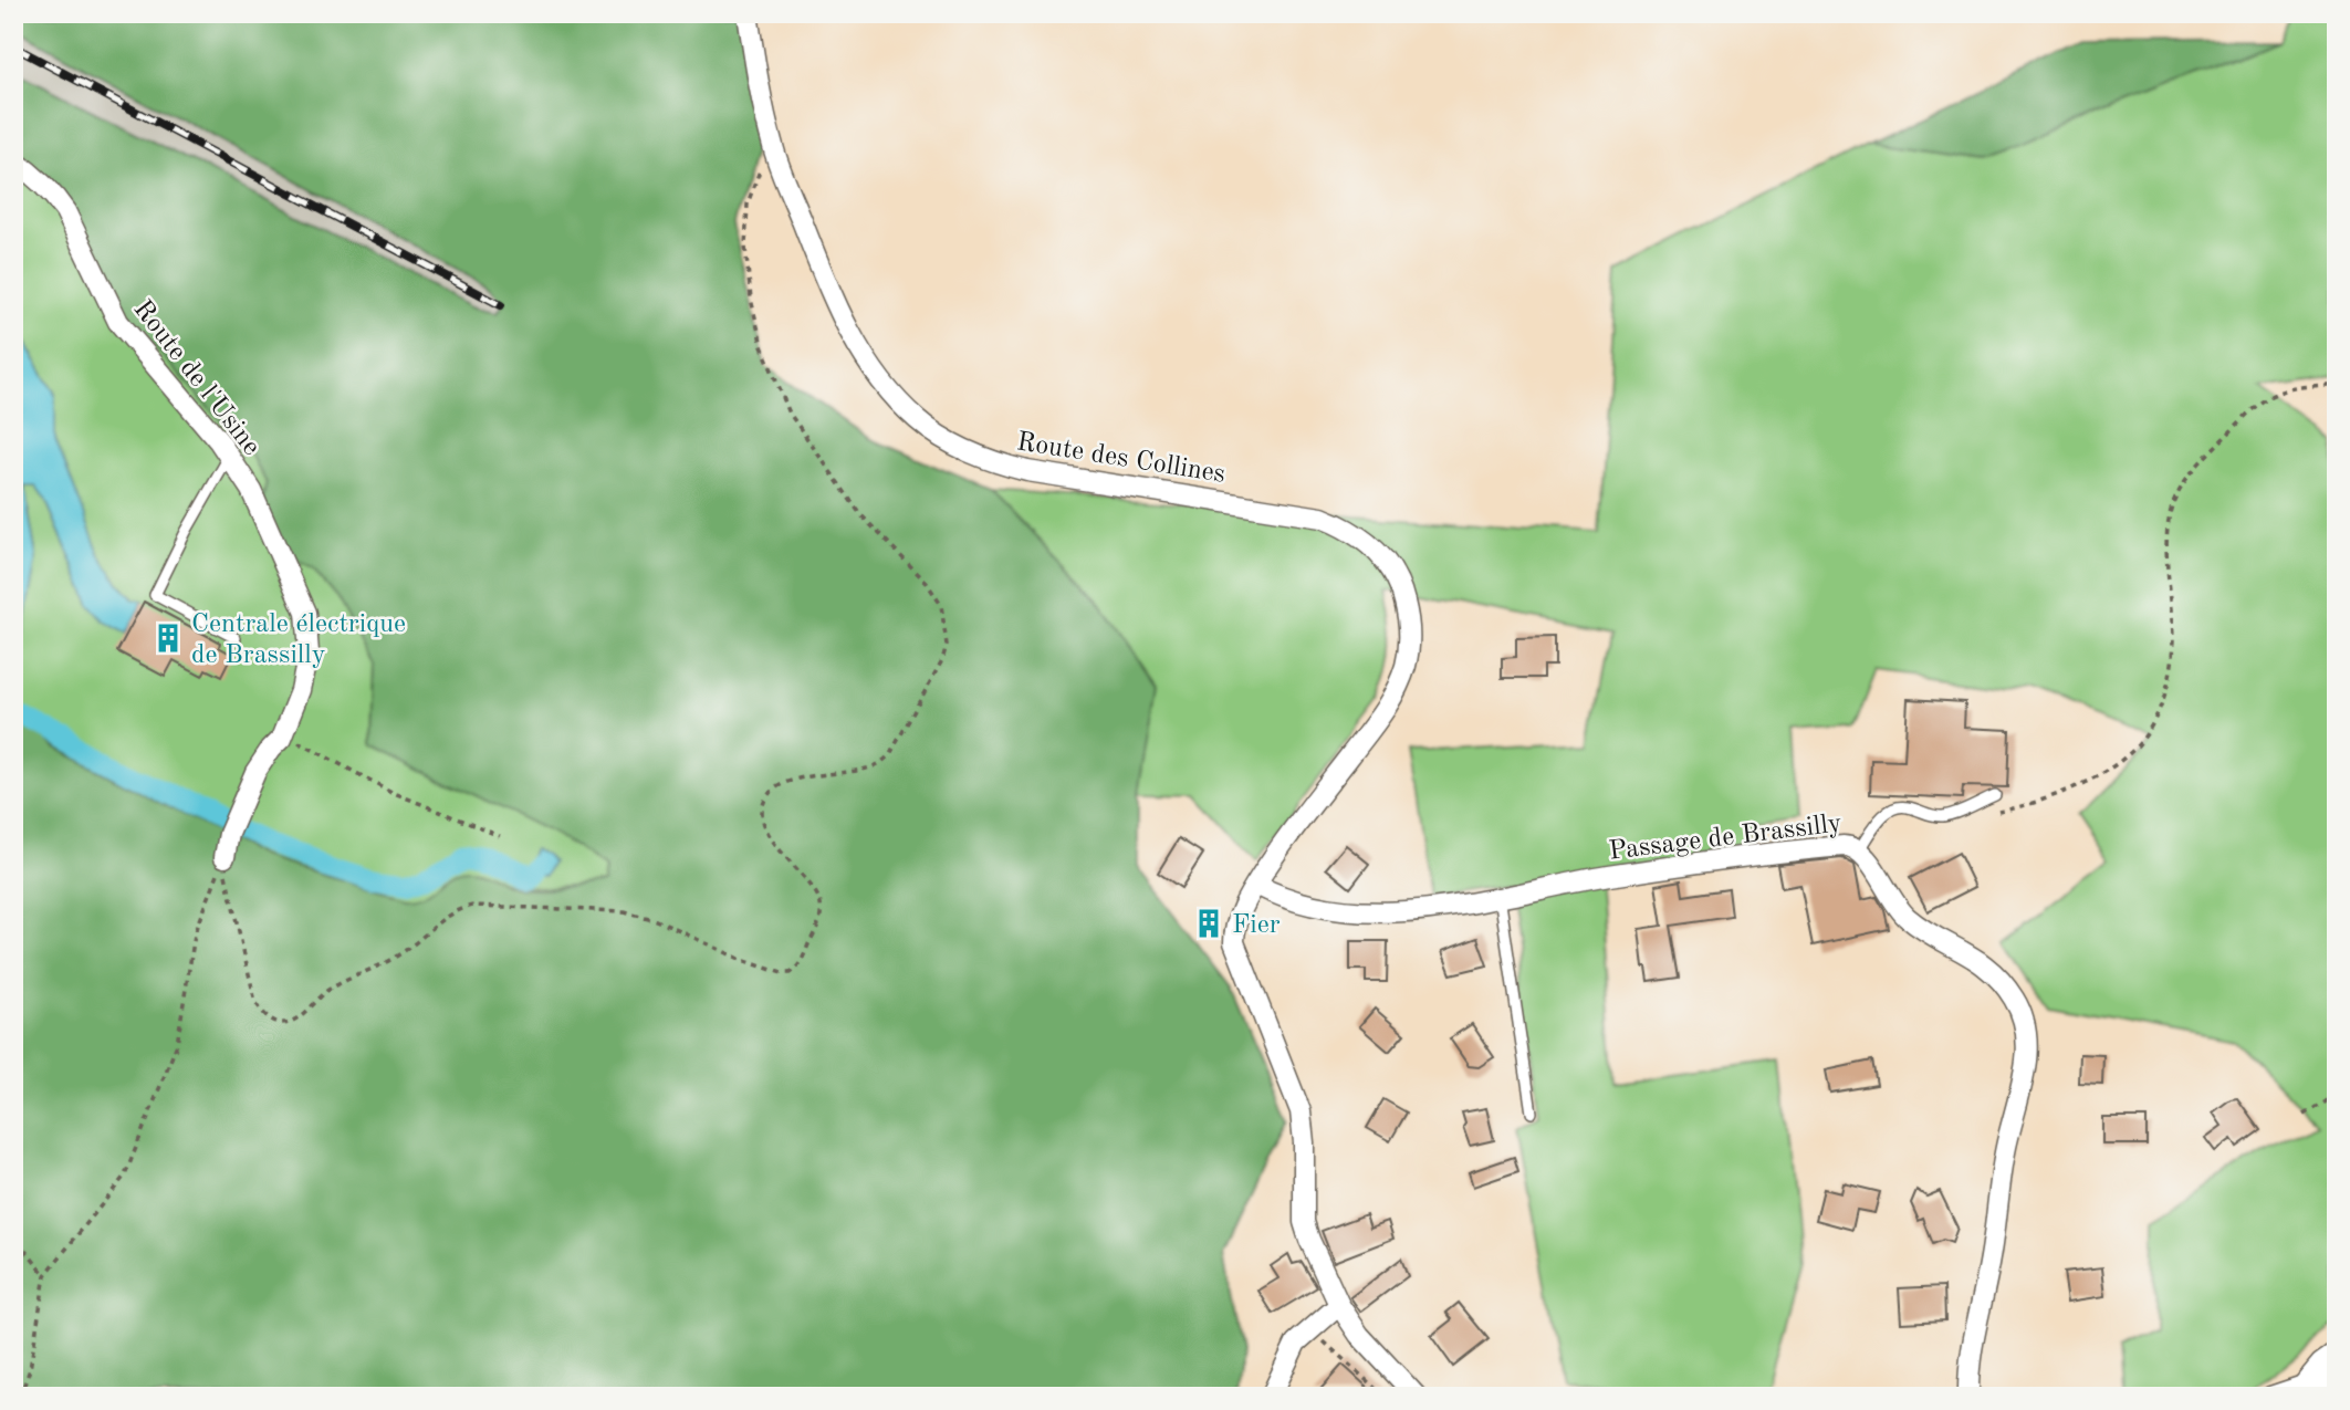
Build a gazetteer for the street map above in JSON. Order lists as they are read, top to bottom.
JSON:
{
  "streets": {
    "street": ["Route de l'Usine", "Route des Collines", "Passage de Brassilly"]
  },
  "crossings": [
    ["Route des Collines", "Passage de Brassilly"]
  ],
  "places": {
    "building": ["Centrale électrique de Brassilly", "Fier"]
  }
}
